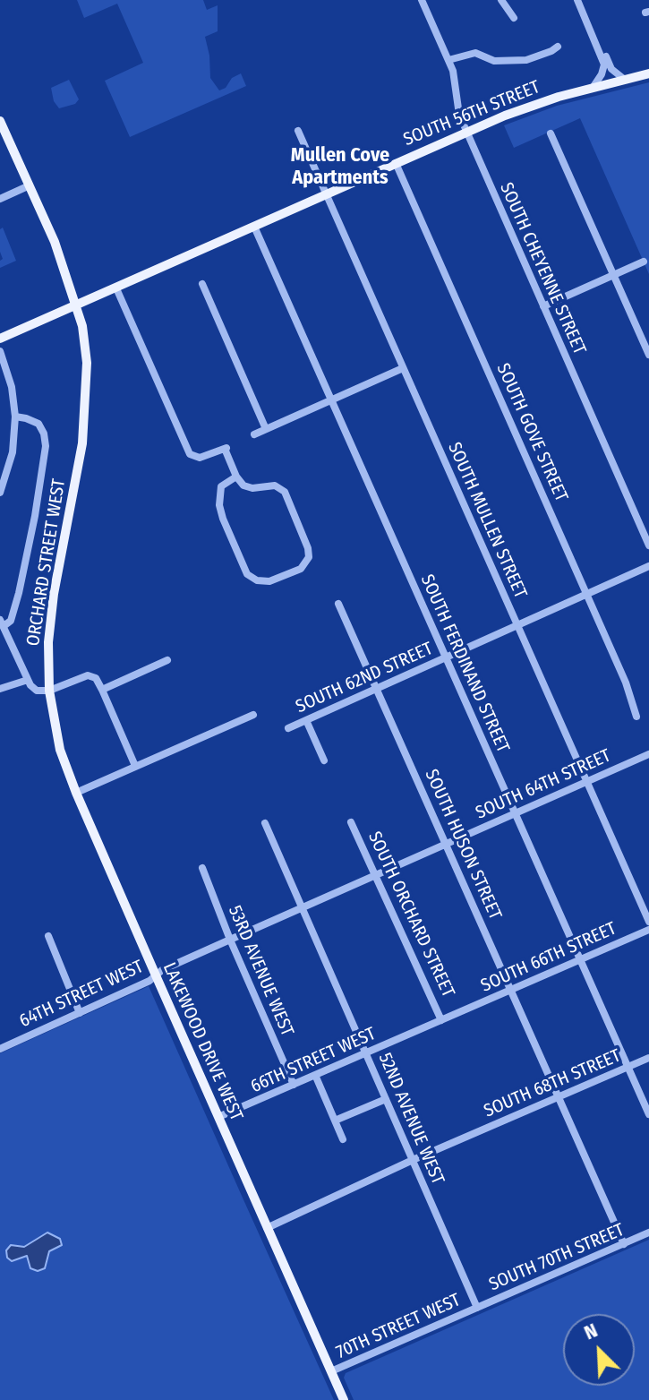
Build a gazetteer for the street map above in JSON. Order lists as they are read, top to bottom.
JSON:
{
  "streets": {
    "main road": ["SOUTH 56TH STREET", "ORCHARD STREET WEST", "LAKEWOOD DRIVE WEST"],
    "street": [
      "SOUTH CHEYENNE STREET",
      "SOUTH GOVE STREET",
      "SOUTH MULLEN STREET",
      "SOUTH FERDINAND STREET",
      "SOUTH 62ND STREET",
      "SOUTH 64TH STREET",
      "SOUTH HUSON STREET",
      "SOUTH ORCHARD STREET",
      "SOUTH 66TH STREET",
      "53RD AVENUE WEST",
      "64TH STREET WEST",
      "66TH STREET WEST",
      "SOUTH 68TH STREET",
      "52ND AVENUE WEST",
      "SOUTH 70TH STREET",
      "70TH STREET WEST"
    ]
  },
  "crossings": [
    ["SOUTH 56TH STREET", "SOUTH CHEYENNE STREET"],
    ["SOUTH 56TH STREET", "SOUTH GOVE STREET"],
    ["SOUTH 56TH STREET", "SOUTH MULLEN STREET"],
    ["SOUTH 56TH STREET", "ORCHARD STREET WEST"],
    ["SOUTH 56TH STREET", "SOUTH FERDINAND STREET"],
    ["SOUTH GOVE STREET", "SOUTH 62ND STREET"],
    ["SOUTH MULLEN STREET", "SOUTH 62ND STREET"],
    ["SOUTH MULLEN STREET", "SOUTH 64TH STREET"],
    ["ORCHARD STREET WEST", "LAKEWOOD DRIVE WEST"],
    ["SOUTH FERDINAND STREET", "SOUTH 62ND STREET"],
    ["SOUTH FERDINAND STREET", "SOUTH 64TH STREET"],
    ["SOUTH FERDINAND STREET", "SOUTH 66TH STREET"],
    ["SOUTH FERDINAND STREET", "SOUTH 68TH STREET"],
    ["SOUTH 62ND STREET", "SOUTH HUSON STREET"],
    ["SOUTH 64TH STREET", "SOUTH HUSON STREET"],
    ["SOUTH 64TH STREET", "SOUTH ORCHARD STREET"],
    ["SOUTH 64TH STREET", "64TH STREET WEST"],
    ["SOUTH HUSON STREET", "SOUTH 66TH STREET"],
    ["SOUTH HUSON STREET", "SOUTH 68TH STREET"],
    ["SOUTH HUSON STREET", "SOUTH 70TH STREET"],
    ["SOUTH ORCHARD STREET", "SOUTH 66TH STREET"],
    ["SOUTH 66TH STREET", "66TH STREET WEST"],
    ["53RD AVENUE WEST", "64TH STREET WEST"],
    ["53RD AVENUE WEST", "66TH STREET WEST"],
    ["64TH STREET WEST", "LAKEWOOD DRIVE WEST"],
    ["64TH STREET WEST", "52ND AVENUE WEST"],
    ["LAKEWOOD DRIVE WEST", "66TH STREET WEST"],
    ["LAKEWOOD DRIVE WEST", "SOUTH 68TH STREET"],
    ["LAKEWOOD DRIVE WEST", "70TH STREET WEST"],
    ["66TH STREET WEST", "52ND AVENUE WEST"],
    ["SOUTH 68TH STREET", "52ND AVENUE WEST"],
    ["52ND AVENUE WEST", "SOUTH 70TH STREET"],
    ["52ND AVENUE WEST", "70TH STREET WEST"],
    ["SOUTH 70TH STREET", "70TH STREET WEST"]
  ],
  "districts": ["Mullen Cove Apartments"],
  "north": "top left"
}
